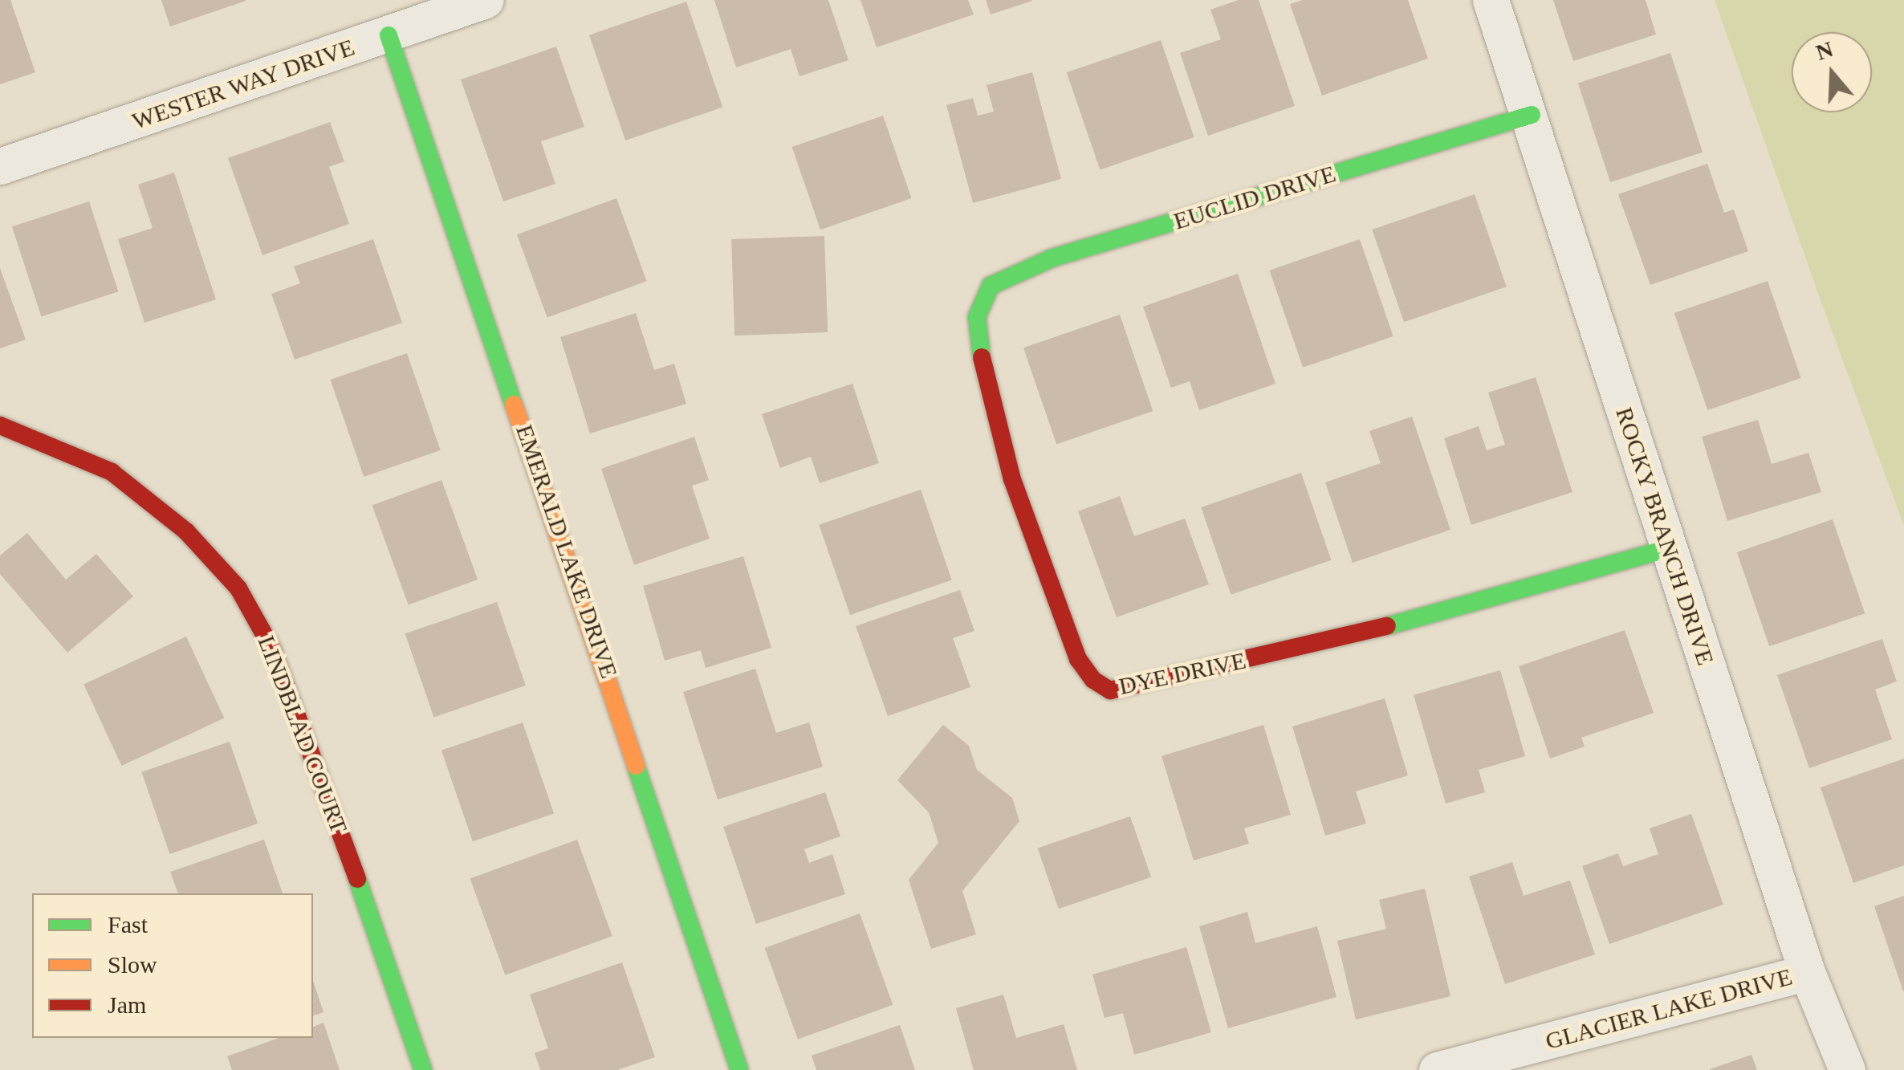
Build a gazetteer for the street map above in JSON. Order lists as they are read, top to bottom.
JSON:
{
  "streets": {
    "street": [
      "WESTER WAY DRIVE",
      "EUCLID DRIVE",
      "ROCKY BRANCH DRIVE",
      "EMERALD LAKE DRIVE",
      "DYE DRIVE",
      "LINDBLAD COURT",
      "GLACIER LAKE DRIVE"
    ]
  },
  "crossings": [
    ["WESTER WAY DRIVE", "EMERALD LAKE DRIVE"],
    ["EUCLID DRIVE", "ROCKY BRANCH DRIVE"],
    ["EUCLID DRIVE", "DYE DRIVE"],
    ["ROCKY BRANCH DRIVE", "DYE DRIVE"],
    ["ROCKY BRANCH DRIVE", "GLACIER LAKE DRIVE"]
  ],
  "legend": ["Fast", "Slow", "Jam"],
  "north": "top"
}
